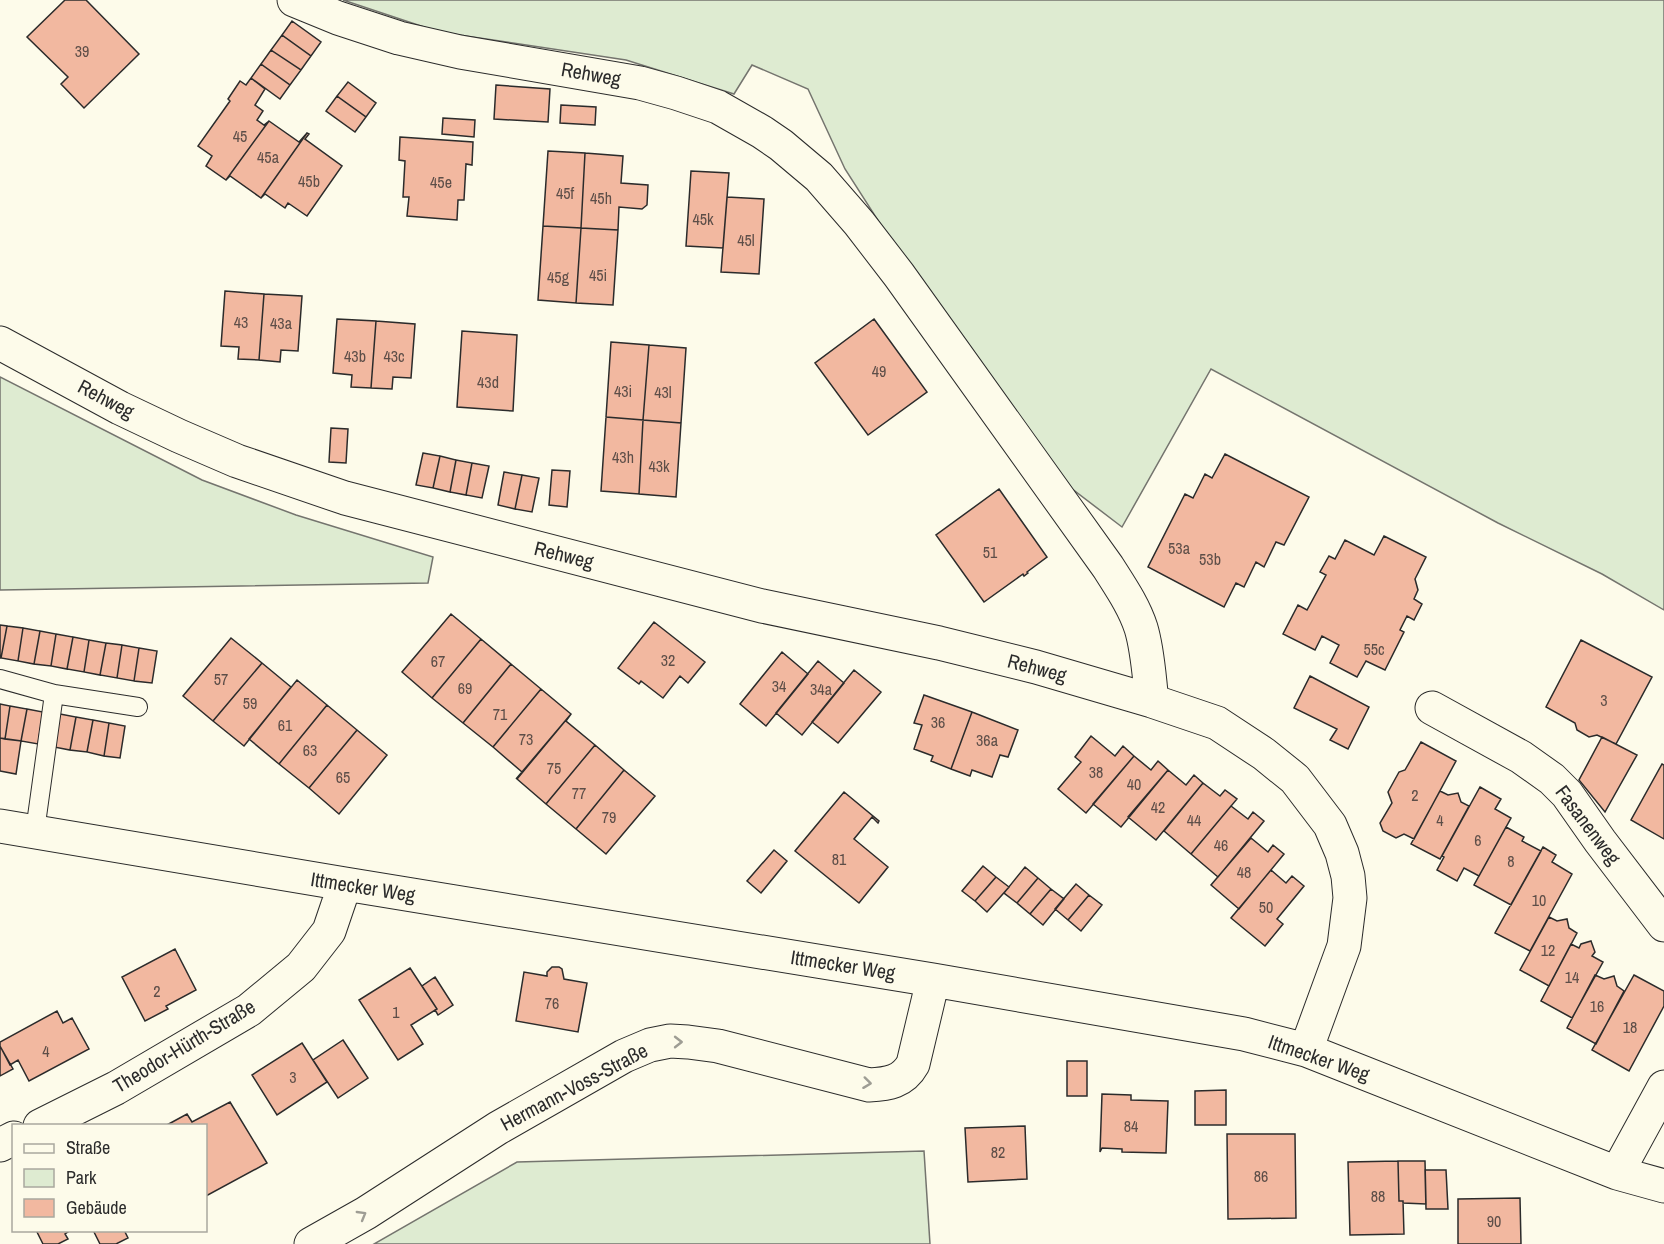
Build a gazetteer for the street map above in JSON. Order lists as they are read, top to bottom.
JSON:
{
  "streets": {
    "street": [
      "Rehweg",
      "Fasanenweg",
      "Ittmecker Weg",
      "Theodor-Hürth-Straße",
      "Hermann-Voss-Straße"
    ]
  },
  "crossings": [
    ["Rehweg", "Ittmecker Weg"],
    ["Ittmecker Weg", "Theodor-Hürth-Straße"],
    ["Ittmecker Weg", "Hermann-Voss-Straße"]
  ],
  "one_way": ["Hermann-Voss-Straße"],
  "house_numbers": [
    "39",
    "45",
    "45a",
    "45b",
    "45e",
    "45f",
    "45h",
    "45k",
    "45l",
    "45i",
    "45g",
    "43",
    "43a",
    "43b",
    "43c",
    "49",
    "43d",
    "43i",
    "43l",
    "43h",
    "43k",
    "53a",
    "51",
    "53b",
    "55c",
    "32",
    "67",
    "57",
    "34",
    "69",
    "34a",
    "3",
    "59",
    "71",
    "36",
    "61",
    "73",
    "36a",
    "63",
    "75",
    "38",
    "65",
    "40",
    "77",
    "2",
    "42",
    "79",
    "44",
    "4",
    "6",
    "46",
    "81",
    "8",
    "48",
    "10",
    "50",
    "12",
    "14",
    "2",
    "76",
    "16",
    "1",
    "18",
    "4",
    "3",
    "84",
    "82",
    "86",
    "88",
    "90"
  ],
  "legend": ["Straße", "Park", "Gebäude"]
}
